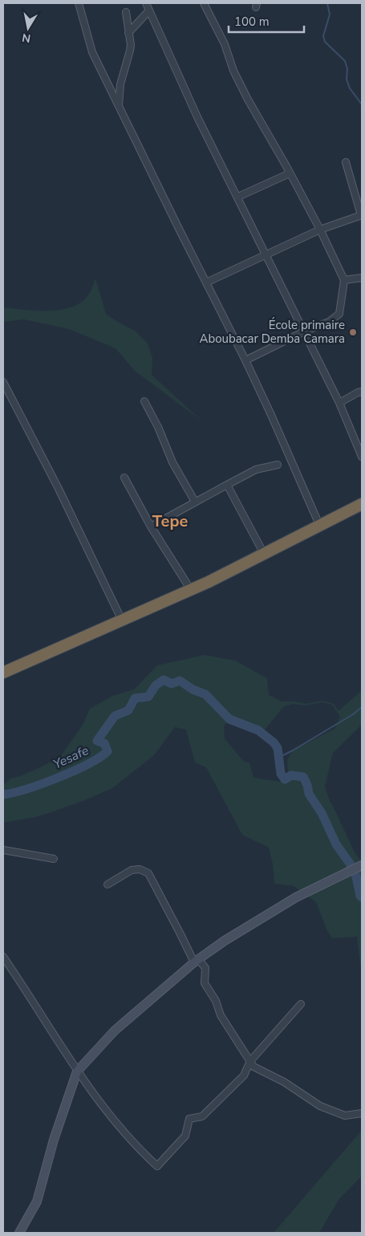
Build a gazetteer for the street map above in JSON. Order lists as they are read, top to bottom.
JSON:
{
  "districts": ["Tepe"],
  "water": ["Yesafe"],
  "places": ["École primaire Aboubacar Demba Camara"],
  "scale_bar": "100 m",
  "north": "bottom"
}
